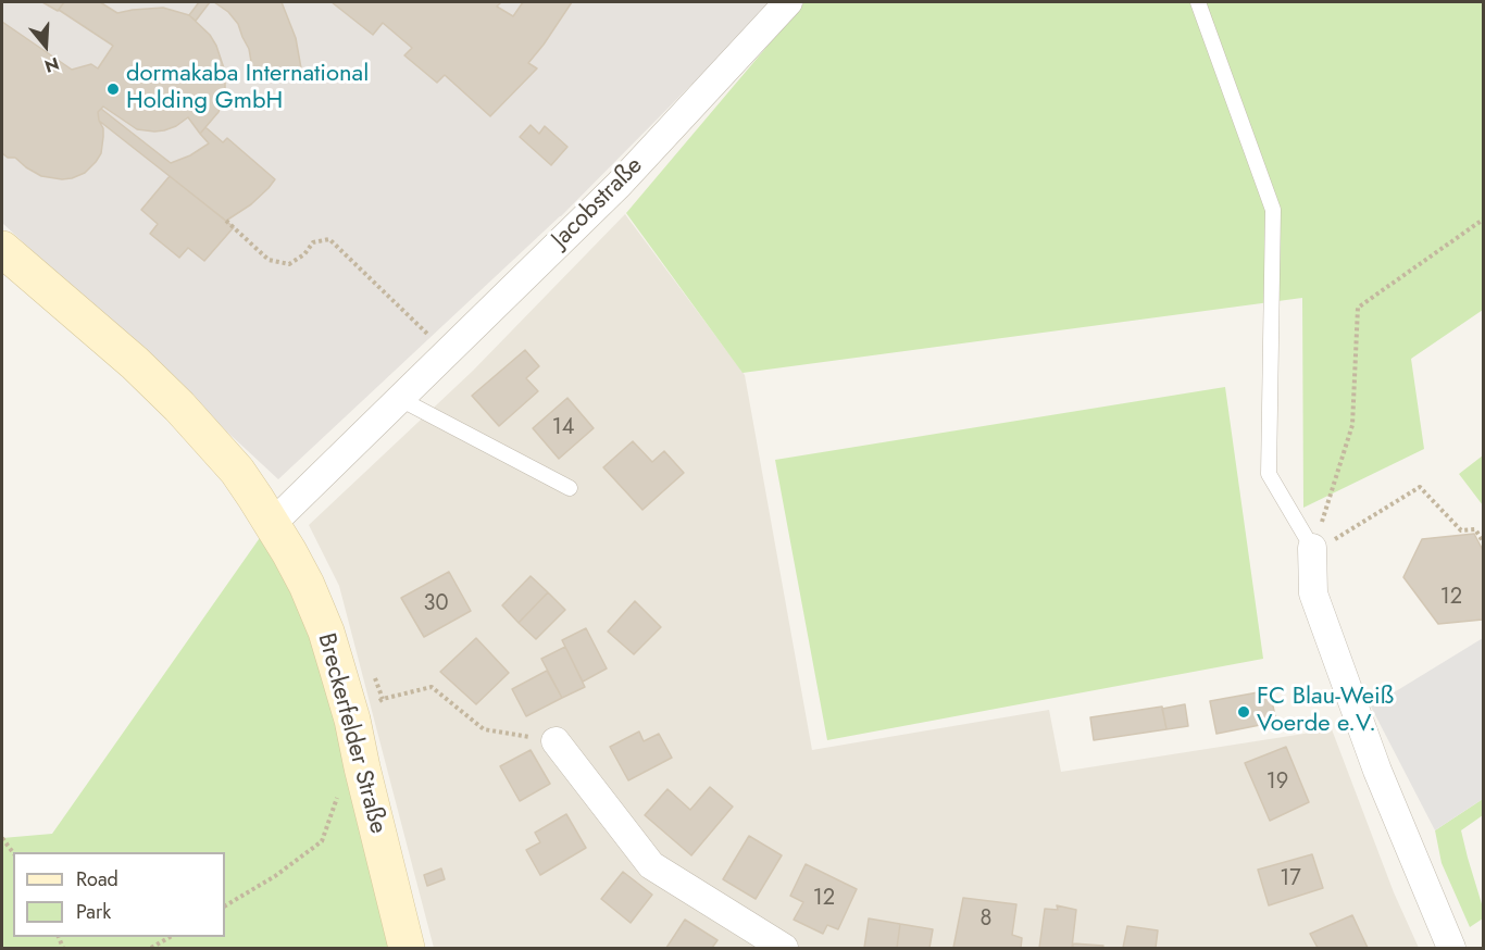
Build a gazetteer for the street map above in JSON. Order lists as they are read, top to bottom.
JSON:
{
  "streets": {
    "main road": ["Breckerfelder Straße"],
    "street": ["Jacobstraße"]
  },
  "crossings": [
    ["Jacobstraße", "Breckerfelder Straße"]
  ],
  "places": ["dormakaba International Holding GmbH", "FC Blau-Weiß Voerde e.V."],
  "house_numbers": [
    "14",
    "12",
    "30",
    "19",
    "17",
    "12",
    "8"
  ],
  "legend": ["Road", "Park"],
  "north": "bottom"
}
